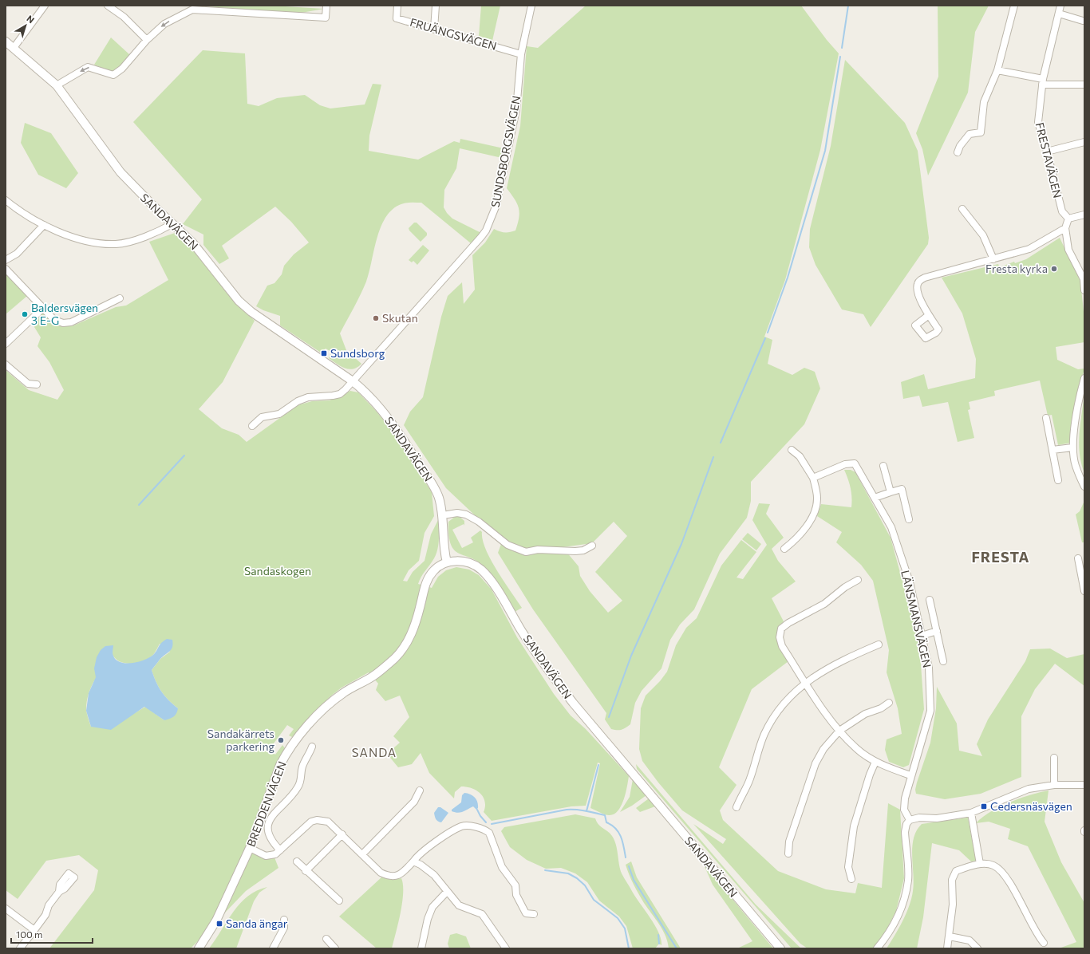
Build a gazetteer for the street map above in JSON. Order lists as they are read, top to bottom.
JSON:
{
  "streets": {
    "street": [
      "FRUÄNGSVÄGEN",
      "SUNDSBORGSVÄGEN",
      "FRESTAVÄGEN",
      "SANDAVÄGEN",
      "LÄNSMANSVÄGEN",
      "BREDDENVÄGEN"
    ]
  },
  "crossings": [
    ["FRUÄNGSVÄGEN", "SUNDSBORGSVÄGEN"],
    ["SUNDSBORGSVÄGEN", "SANDAVÄGEN"],
    ["SANDAVÄGEN", "BREDDENVÄGEN"]
  ],
  "districts": ["FRESTA", "SANDA"],
  "parks": ["Sandaskogen"],
  "places": {
    "other": [
      "Fresta kyrka",
      "Baldersvägen 3 E-G",
      "Skutan",
      "Sandakärrets parkering"
    ],
    "transit": ["Sundsborg", "Cedersnäsvägen", "Sanda ängar"]
  },
  "scale_bar": "100 m",
  "north": "top right"
}
